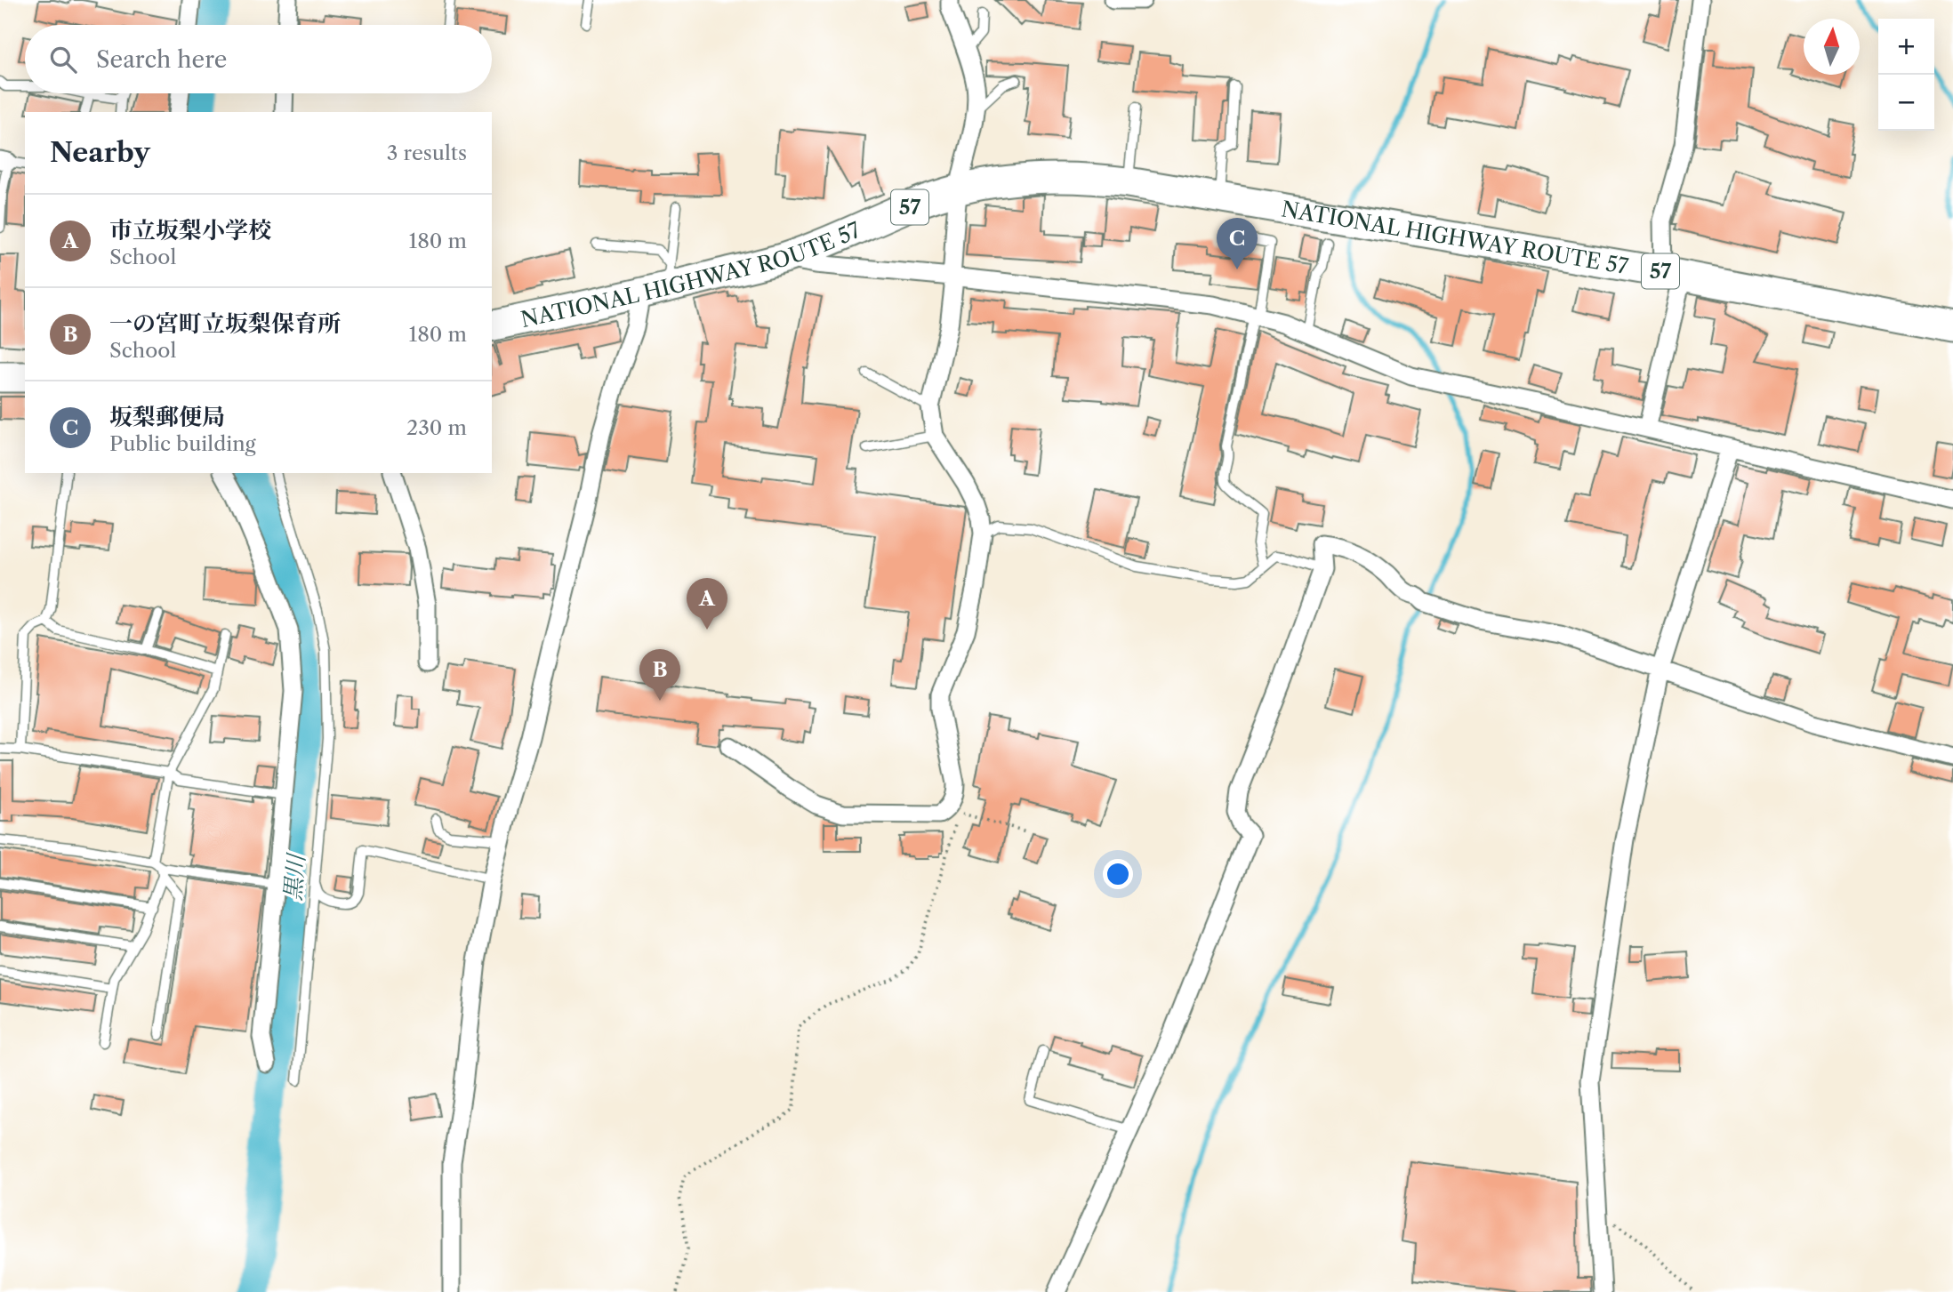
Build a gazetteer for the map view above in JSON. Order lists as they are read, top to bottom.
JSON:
{
  "streets": {
    "highway": ["57", "NATIONAL HIGHWAY ROUTE 57"]
  },
  "water": ["黒川"],
  "north": "top",
  "page": {
    "map_buttons": ["+", "−"],
    "search": "Search here",
    "heading": ["Nearby", "3 results"],
    "list": [
      {
        "mark": "A",
        "name": "市立坂梨小学校",
        "note": "School",
        "value": "180 m"
      },
      {
        "mark": "B",
        "name": "一の宮町立坂梨保育所",
        "note": "School",
        "value": "180 m"
      },
      {
        "mark": "C",
        "name": "坂梨郵便局",
        "note": "Public building",
        "value": "230 m"
      }
    ],
    "pins": ["C", "A", "B"]
  }
}
